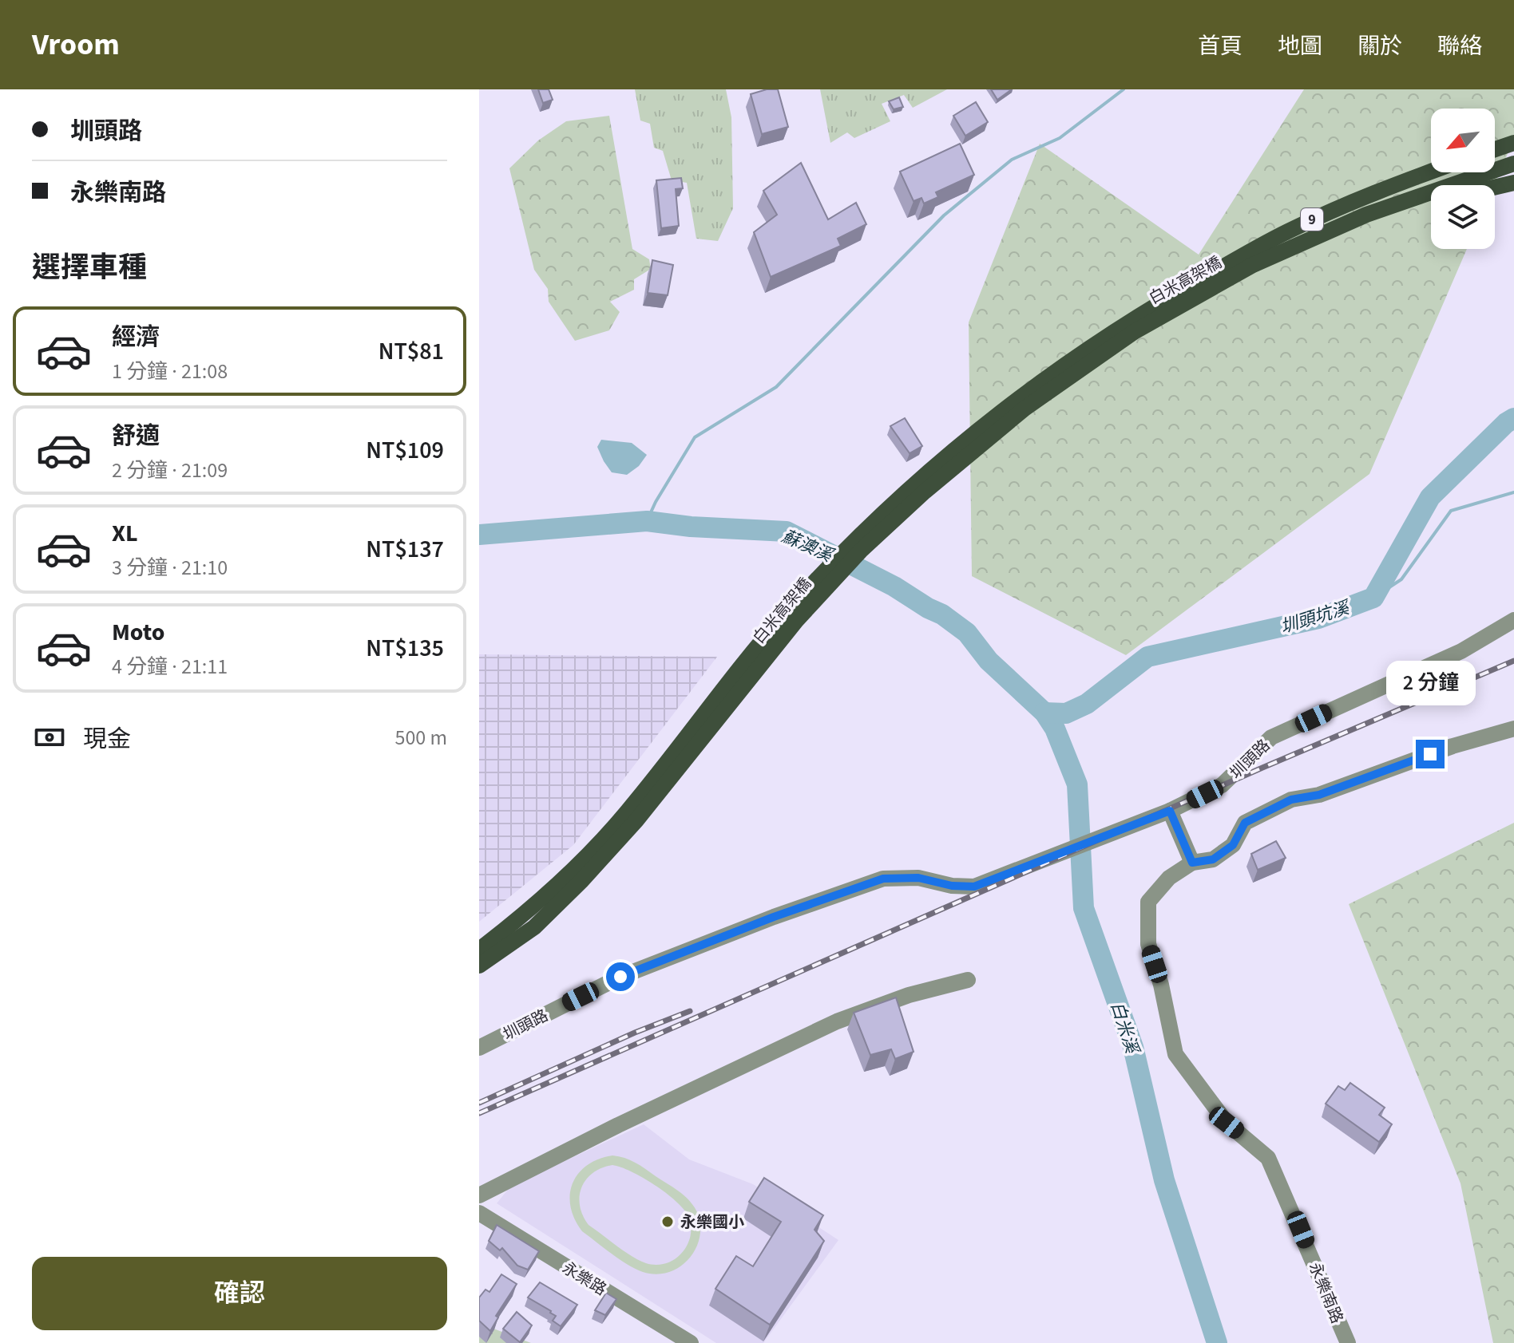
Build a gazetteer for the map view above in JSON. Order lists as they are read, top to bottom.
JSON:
{
  "streets": {
    "main road": ["9", "白米高架橋"],
    "street": ["圳頭路", "永樂路", "永樂南路"]
  },
  "crossings": [
    ["9", "白米高架橋"]
  ],
  "water": ["蘇澳溪", "圳頭坑溪", "白米溪"],
  "places": ["永樂國小"],
  "north": "bottom left",
  "page": {
    "header": "Vroom",
    "nav": [
      "首頁",
      "地圖",
      "關於",
      "聯絡"
    ],
    "banner": ["圳頭路", "永樂南路"],
    "heading": "選擇車種",
    "list": [
      {
        "name": "經濟",
        "note": "1 分鐘 · 21:08",
        "value": "NT$81"
      },
      {
        "name": "舒適",
        "note": "2 分鐘 · 21:09",
        "value": "NT$109"
      },
      {
        "name": "XL",
        "note": "3 分鐘 · 21:10",
        "value": "NT$137"
      },
      {
        "name": "Moto",
        "note": "4 分鐘 · 21:11",
        "value": "NT$135"
      }
    ],
    "bubble": "2 分鐘",
    "pay": ["現金", "500 m"],
    "buttons": "確認"
  }
}
